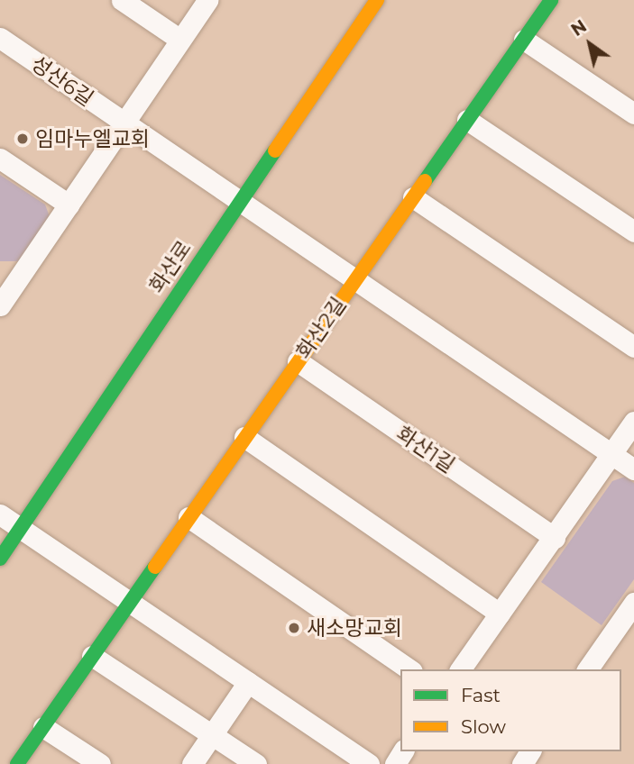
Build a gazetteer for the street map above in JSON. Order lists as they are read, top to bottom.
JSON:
{
  "streets": {
    "street": [
      "성산6길",
      "화산로",
      "화산2길",
      "화산1길"
    ]
  },
  "crossings": [
    ["성산6길", "화산로"],
    ["성산6길", "화산2길"],
    ["화산2길", "화산1길"]
  ],
  "places": ["임마누엘교회", "새소망교회"],
  "legend": ["Fast", "Slow"],
  "north": "top left"
}
